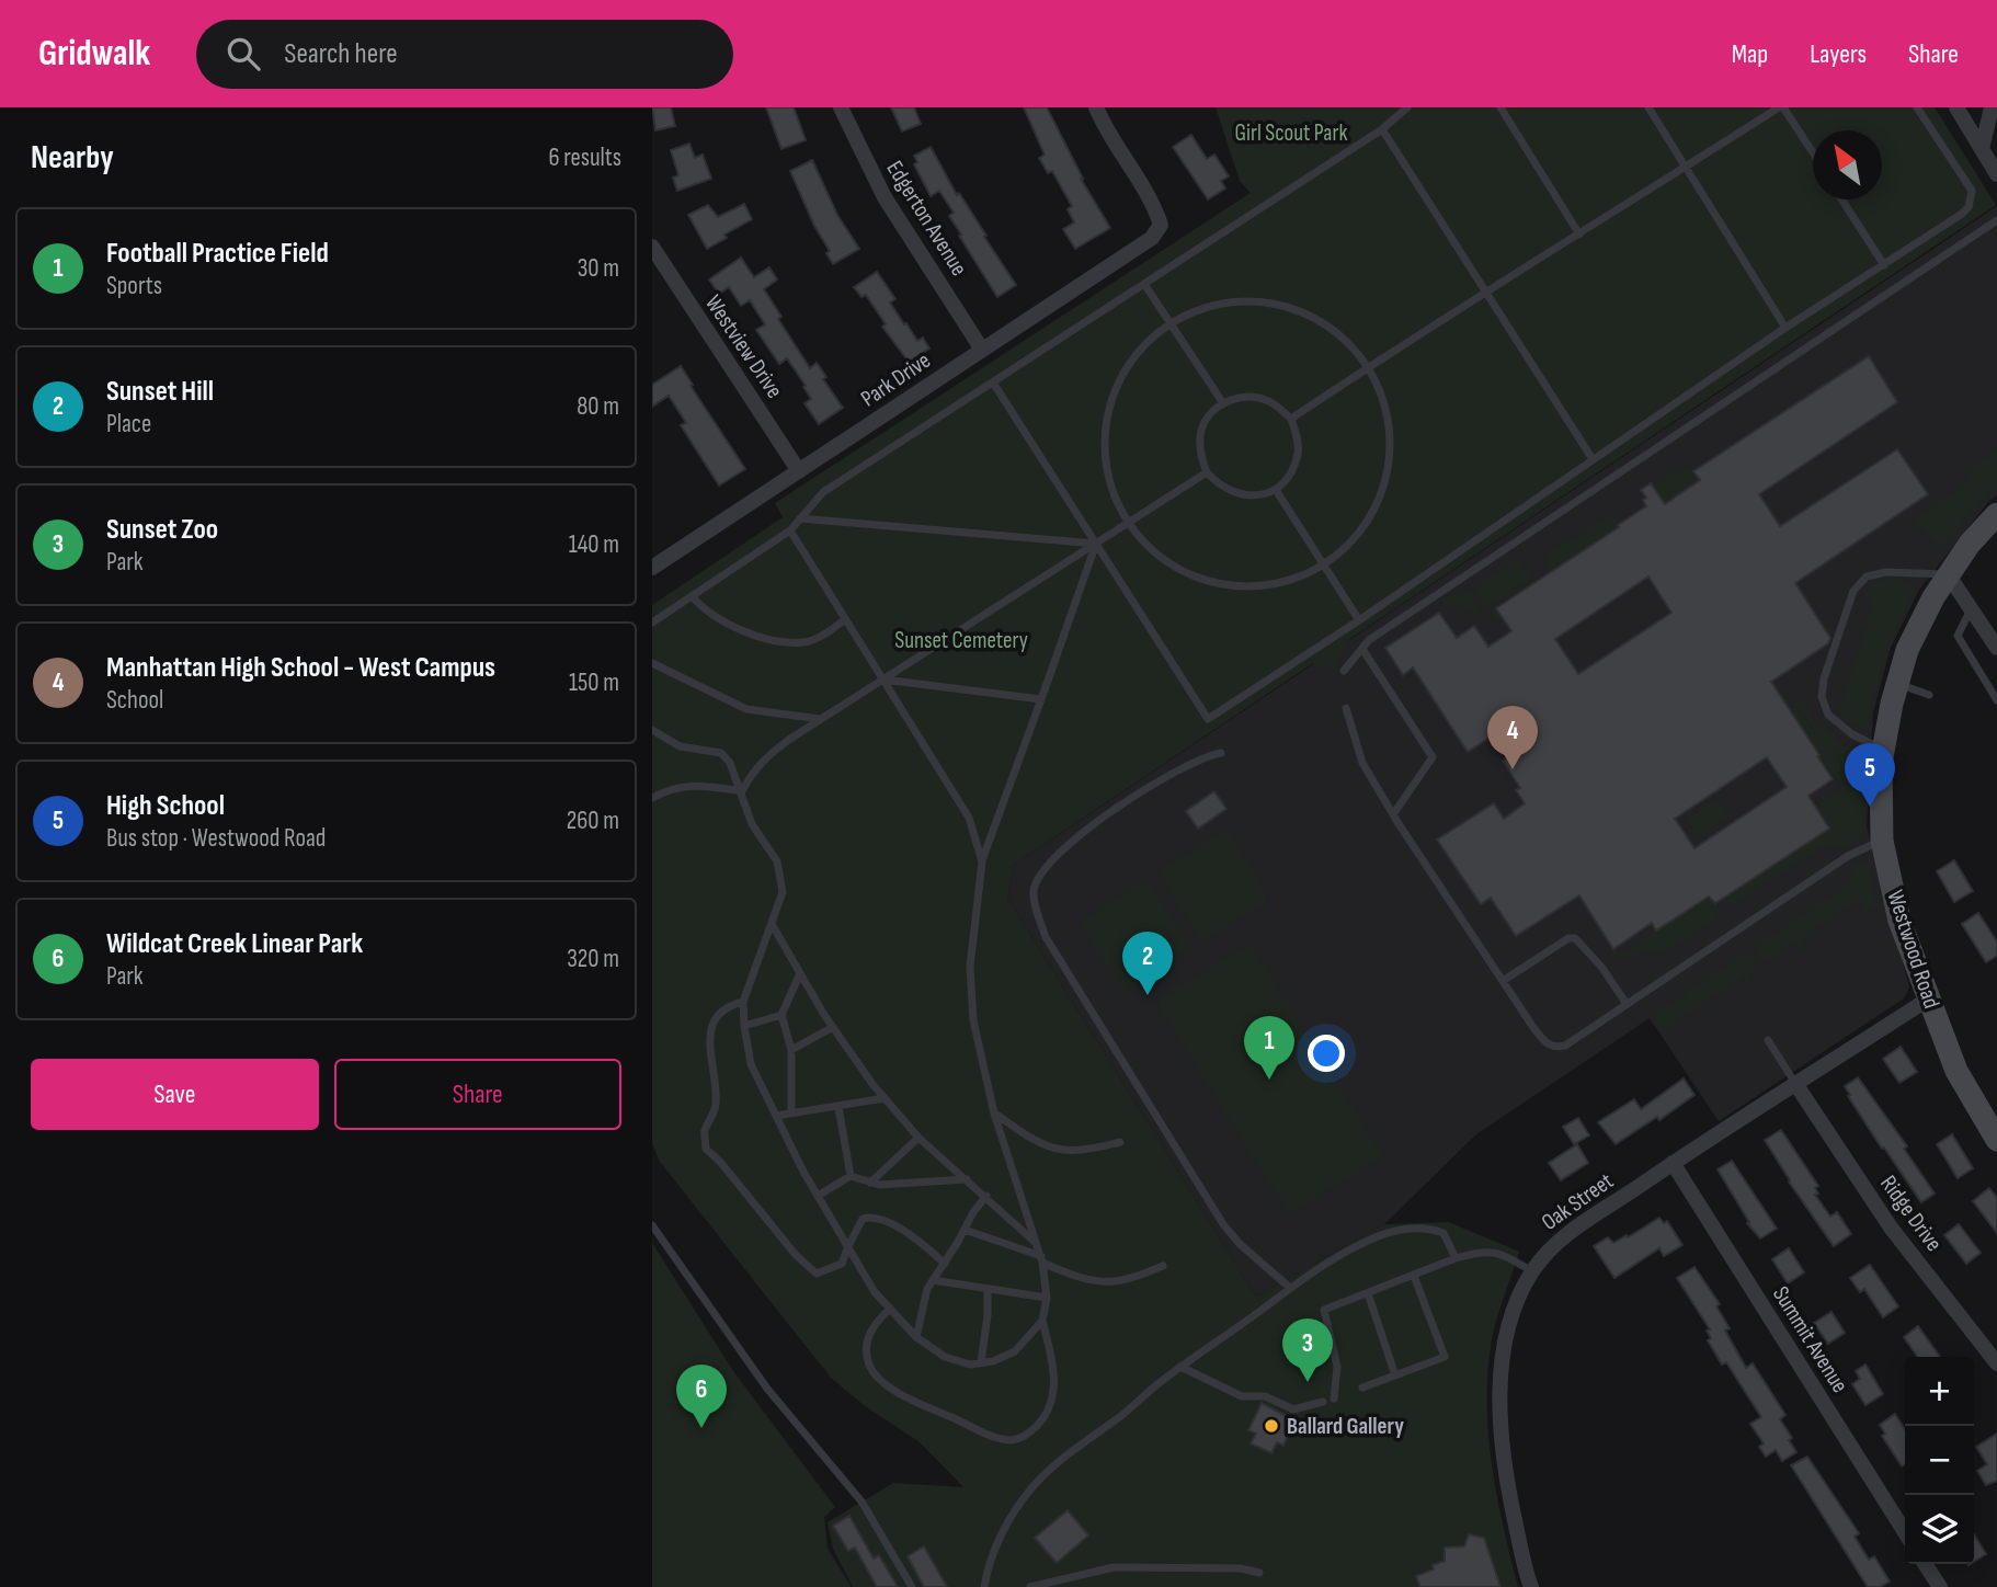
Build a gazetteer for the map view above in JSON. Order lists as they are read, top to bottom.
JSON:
{
  "streets": {
    "street": [
      "Edgerton Avenue",
      "Westview Drive",
      "Park Drive",
      "Westwood Road",
      "Oak Street",
      "Ridge Drive",
      "Summit Avenue"
    ]
  },
  "crossings": [
    ["Edgerton Avenue", "Park Drive"],
    ["Westview Drive", "Park Drive"],
    ["Westwood Road", "Oak Street"],
    ["Oak Street", "Ridge Drive"],
    ["Oak Street", "Summit Avenue"]
  ],
  "parks": ["Girl Scout Park", "Sunset Cemetery"],
  "places": ["Ballard Gallery"],
  "north": "top left",
  "page": {
    "header": "Gridwalk",
    "search": "Search here",
    "nav": ["Map", "Layers", "Share"],
    "heading": ["Nearby", "6 results"],
    "list": [
      {
        "mark": "1",
        "name": "Football Practice Field",
        "note": "Sports",
        "value": "30 m"
      },
      {
        "mark": "2",
        "name": "Sunset Hill",
        "note": "Place",
        "value": "80 m"
      },
      {
        "mark": "3",
        "name": "Sunset Zoo",
        "note": "Park",
        "value": "140 m"
      },
      {
        "mark": "4",
        "name": "Manhattan High School - West Campus",
        "note": "School",
        "value": "150 m"
      },
      {
        "mark": "5",
        "name": "High School",
        "note": "Bus stop · Westwood Road",
        "value": "260 m"
      },
      {
        "mark": "6",
        "name": "Wildcat Creek Linear Park",
        "note": "Park",
        "value": "320 m"
      }
    ],
    "pins": [
      "4",
      "5",
      "2",
      "1",
      "3",
      "6"
    ],
    "buttons": ["Save", "Share"],
    "map_buttons": ["+", "−"]
  }
}
